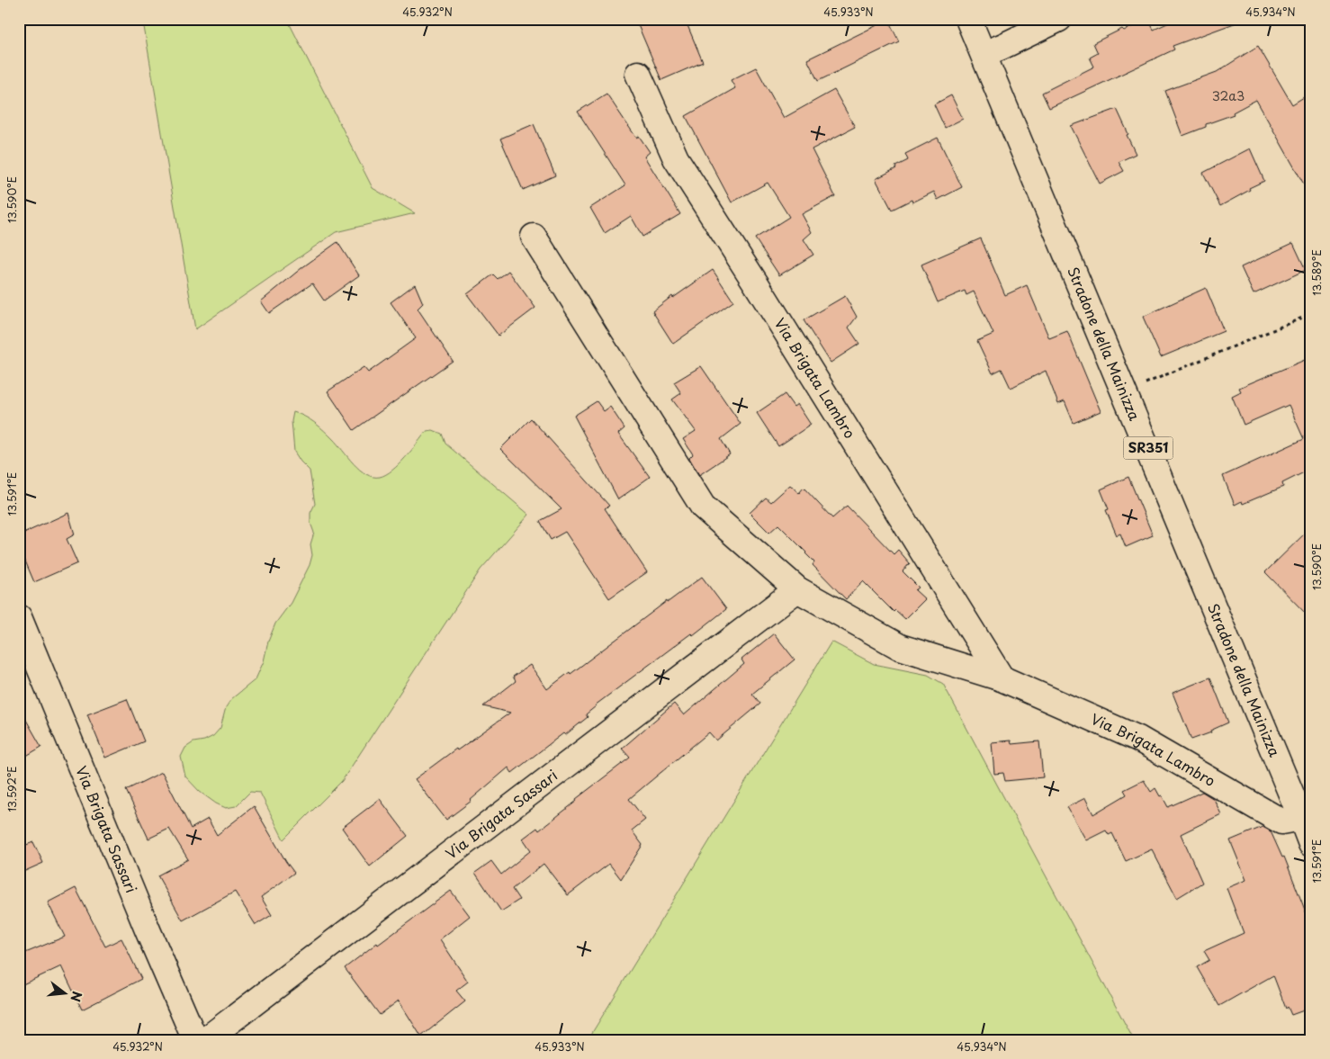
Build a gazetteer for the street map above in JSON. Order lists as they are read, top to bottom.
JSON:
{
  "streets": {
    "street": [
      "Stradone della Mainizza",
      "Via Brigata Lambro",
      "SR351",
      "Via Brigata Sassari"
    ]
  },
  "crossings": [
    ["Stradone della Mainizza", "Via Brigata Lambro"],
    ["Via Brigata Lambro", "Via Brigata Sassari"]
  ],
  "house_numbers": ["32a3"],
  "north": "right",
  "coordinates": [
    "45.932°N",
    "45.933°N",
    "45.934°N",
    "13.590°E",
    "13.589°E",
    "13.591°E",
    "13.592°E"
  ]
}
